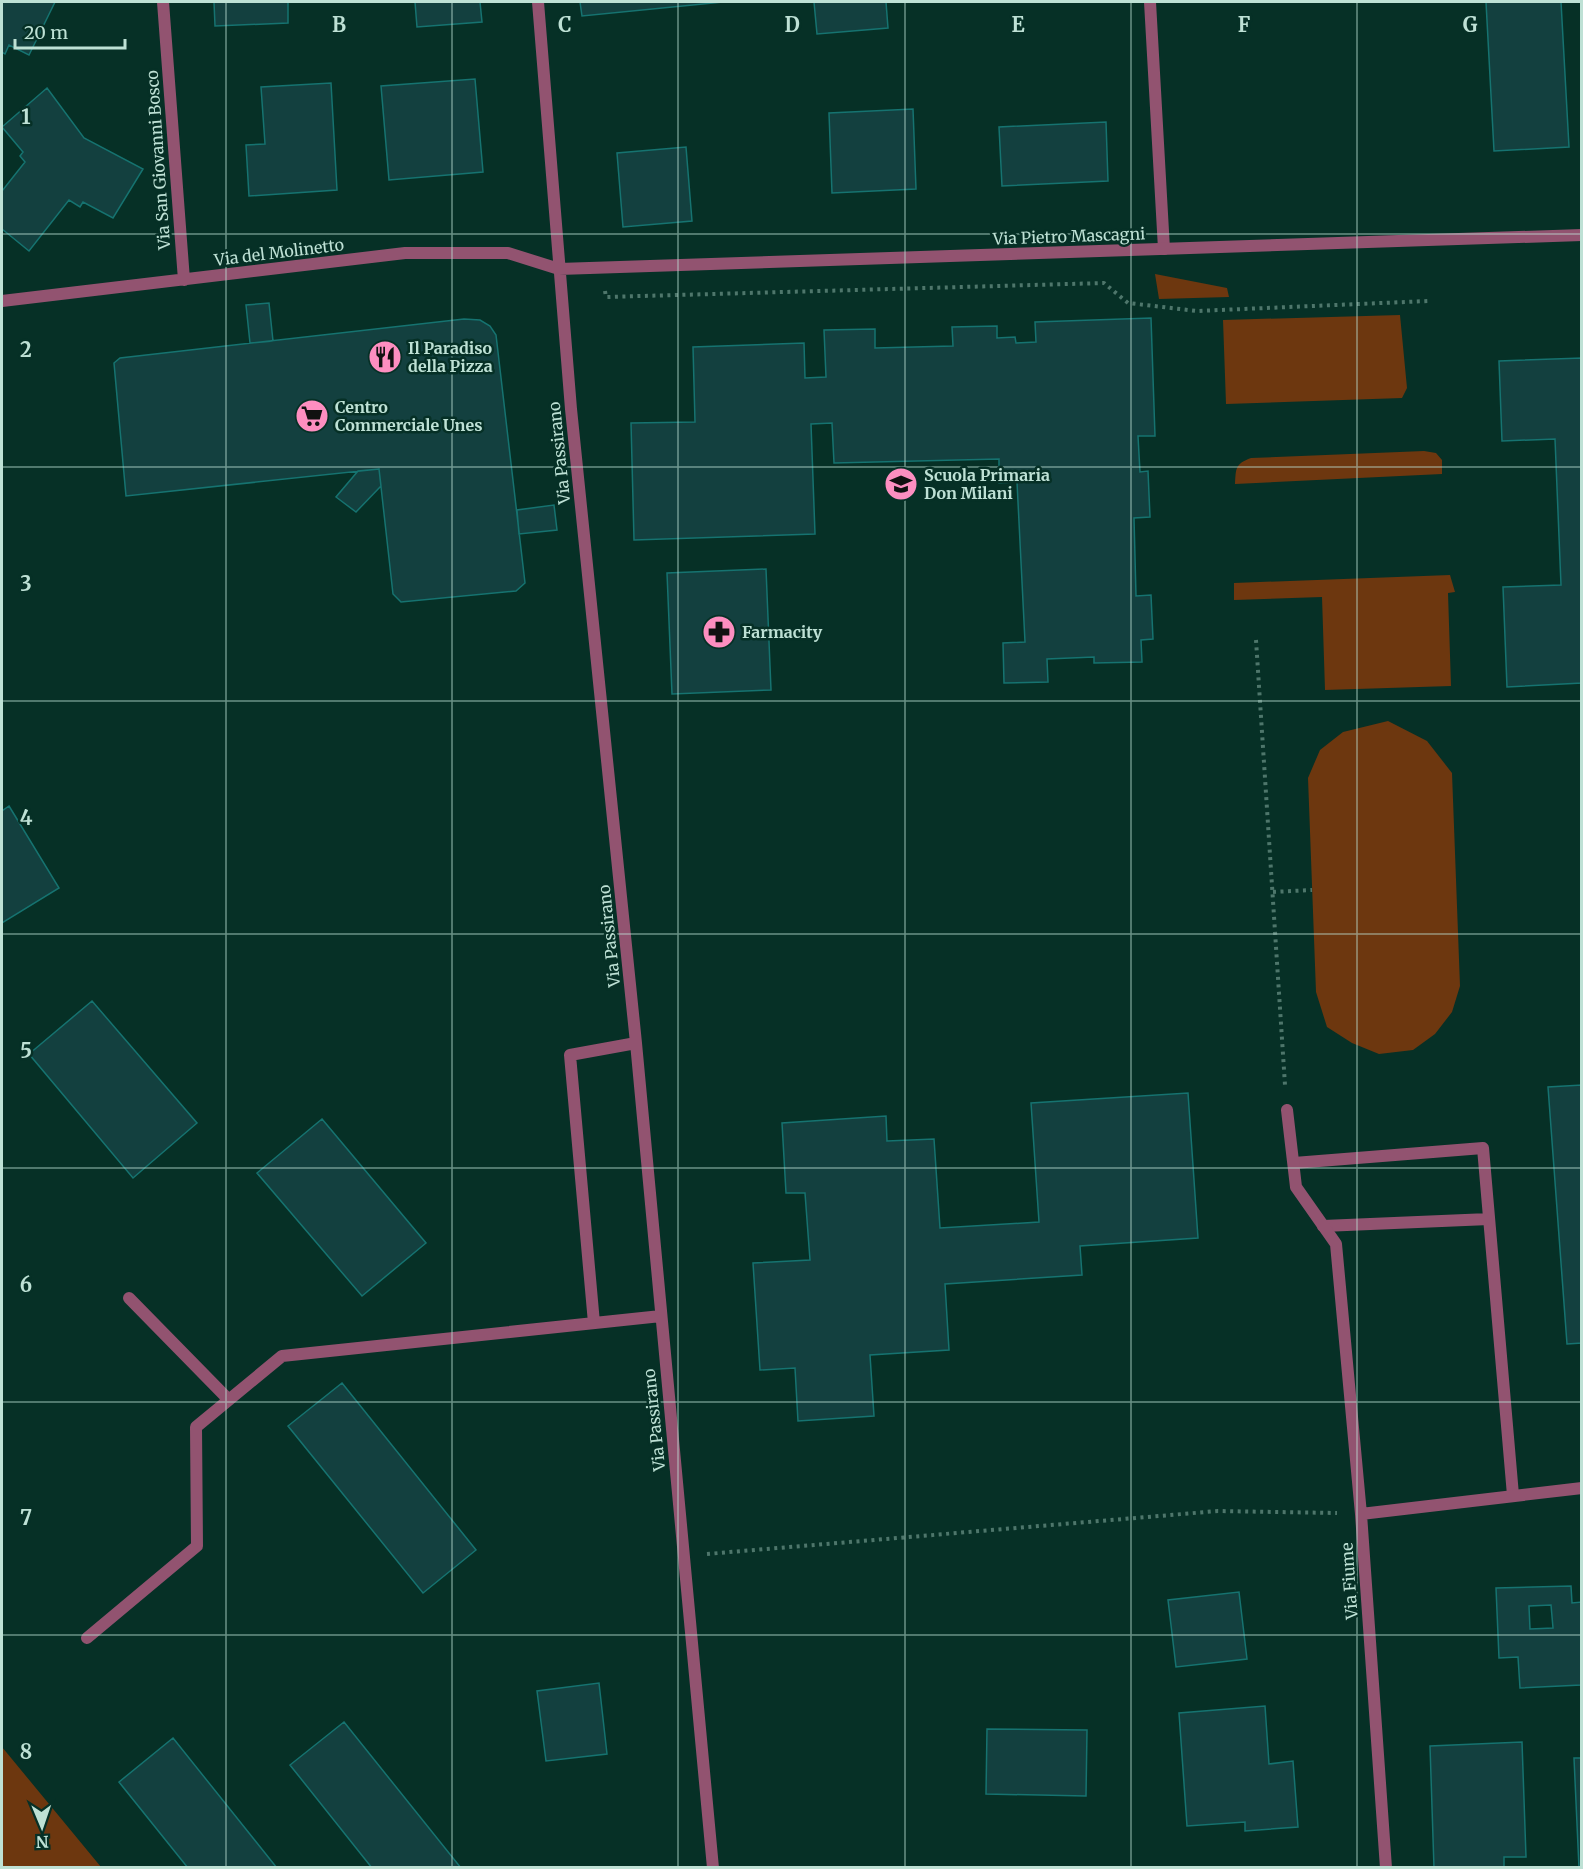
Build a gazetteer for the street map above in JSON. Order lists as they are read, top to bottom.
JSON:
{
  "streets": {
    "street": [
      "Via San Giovanni Bosco",
      "Via Pietro Mascagni",
      "Via del Molinetto",
      "Via Passirano",
      "Via Fiume"
    ]
  },
  "crossings": [
    ["Via San Giovanni Bosco", "Via del Molinetto"],
    ["Via Pietro Mascagni", "Via del Molinetto"],
    ["Via Pietro Mascagni", "Via Passirano"],
    ["Via del Molinetto", "Via Passirano"]
  ],
  "places": {
    "restaurant": ["Il Paradiso della Pizza"],
    "supermarket": ["Centro Commerciale Unes"],
    "school or university": ["Scuola Primaria Don Milani"],
    "pharmacy": ["Farmacity"]
  },
  "scale_bar": "20 m",
  "north": "bottom",
  "grid": {
    "columns": [
      "B",
      "C",
      "D",
      "E",
      "F",
      "G"
    ],
    "rows": [
      "1",
      "2",
      "3",
      "4",
      "5",
      "6",
      "7",
      "8"
    ]
  }
}
